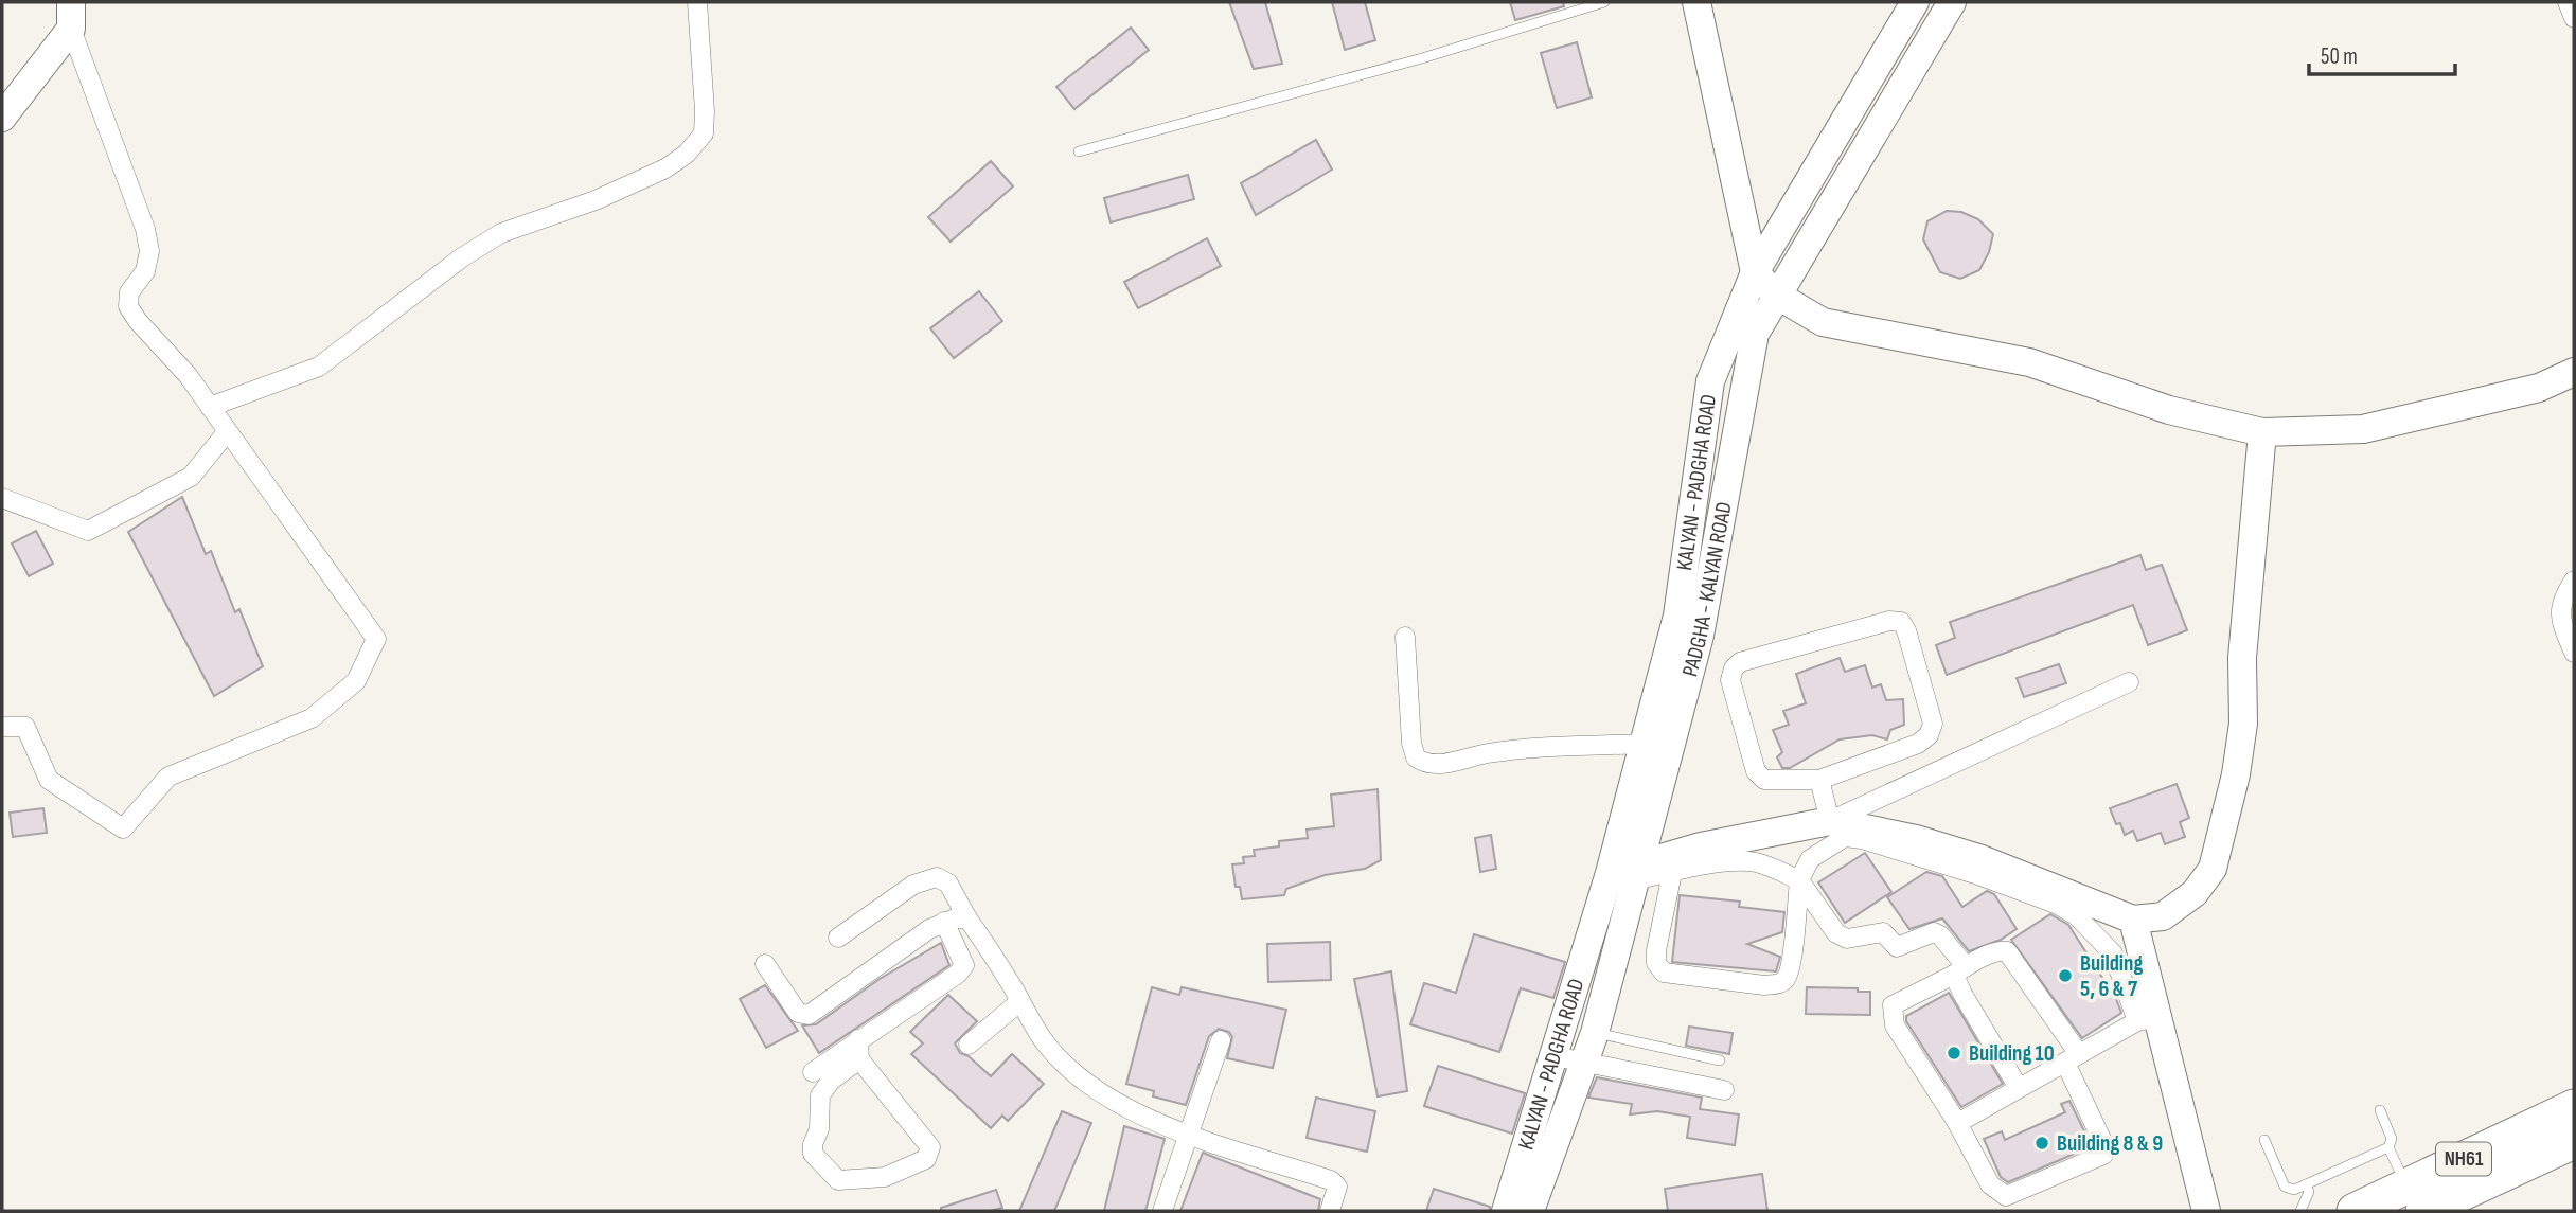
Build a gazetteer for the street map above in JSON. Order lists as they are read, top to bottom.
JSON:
{
  "streets": {
    "highway": ["NH61"],
    "street": ["KALYAN - PADGHA ROAD", "PADGHA - KALYAN ROAD"]
  },
  "crossings": [
    ["KALYAN - PADGHA ROAD", "PADGHA - KALYAN ROAD"]
  ],
  "places": ["Building 5, 6 & 7", "Building 10", "Building 8 & 9"],
  "scale_bar": "50 m"
}
